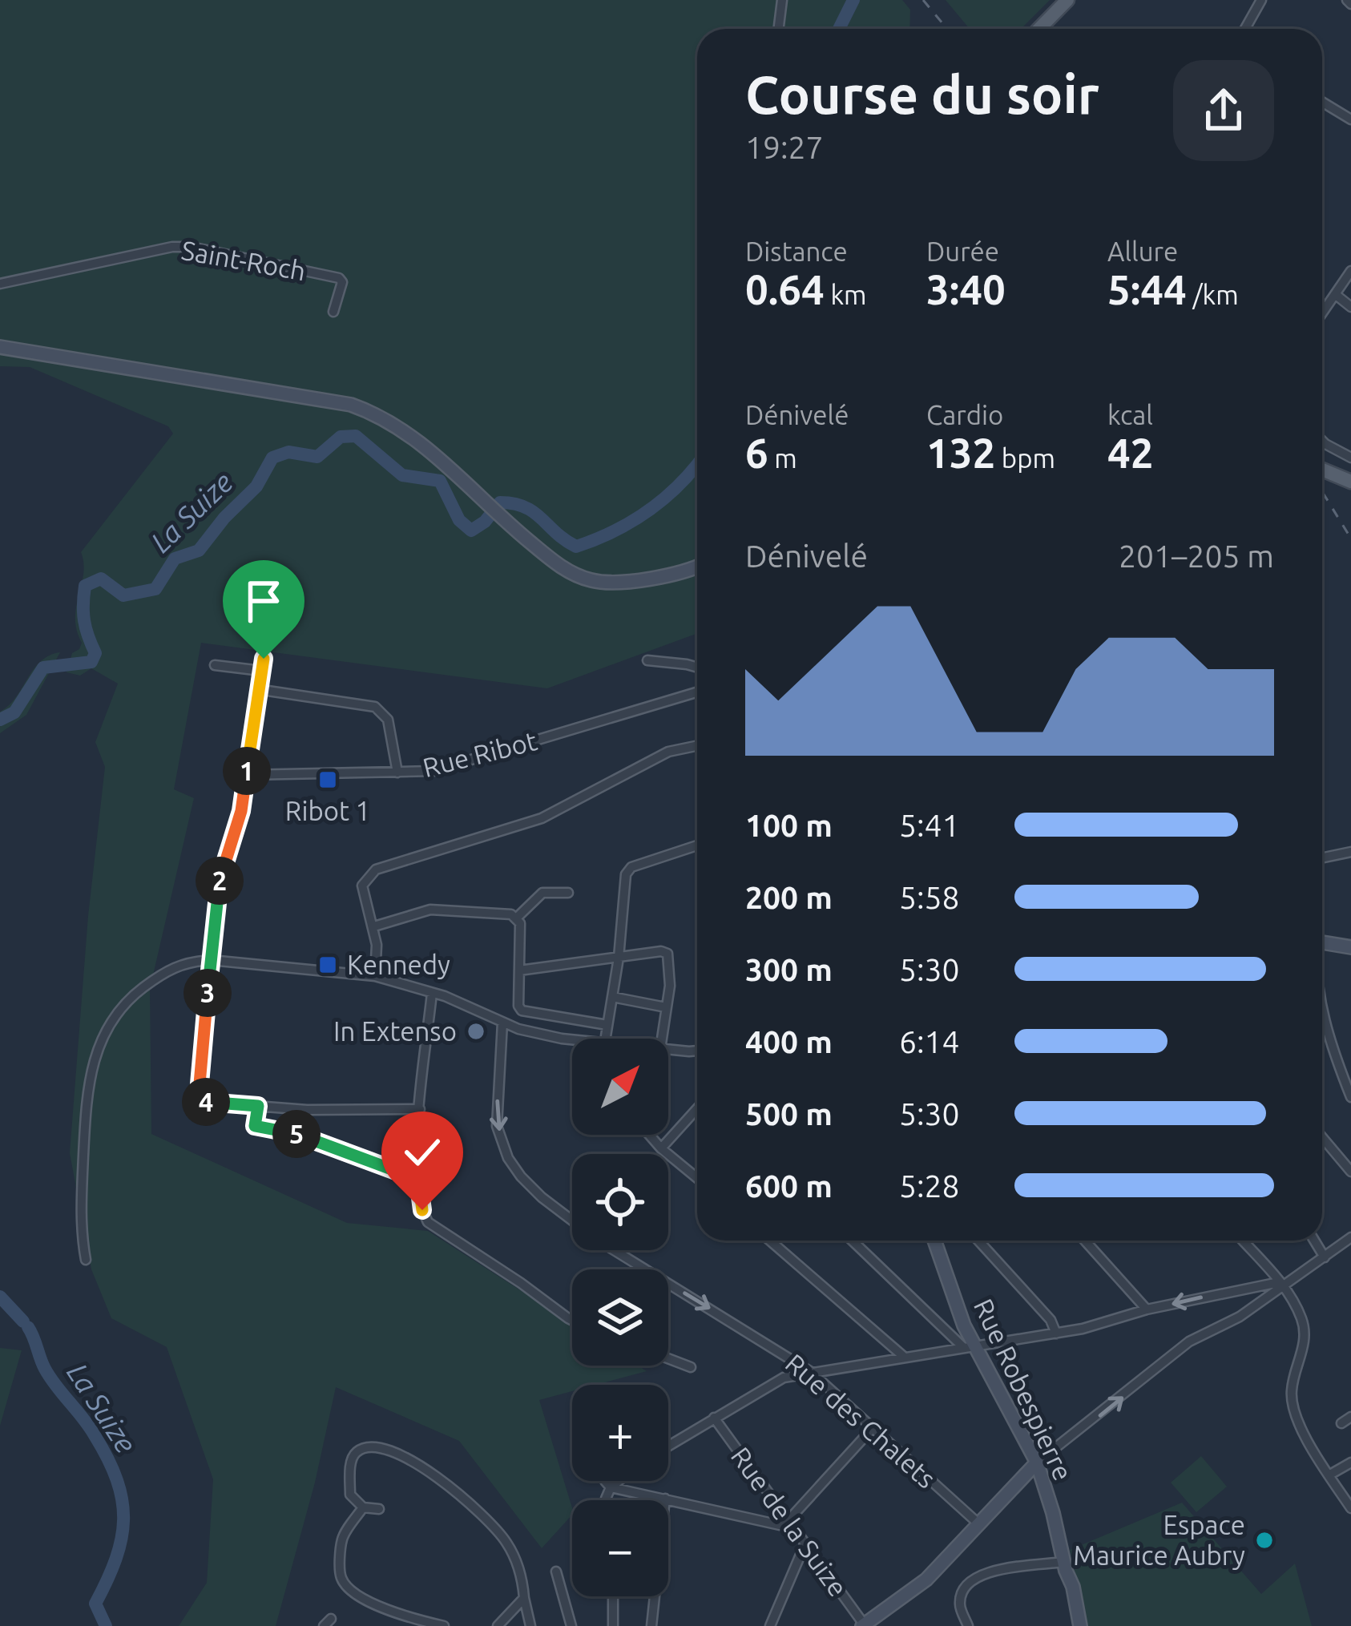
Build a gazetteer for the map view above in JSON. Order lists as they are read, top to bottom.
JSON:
{
  "streets": {
    "main road": ["Rue Robespierre"],
    "street": [
      "Saint-Roch",
      "Rue Ribot",
      "Rue des Chalets",
      "Rue de la Suize"
    ]
  },
  "one_way": ["Rue des Chalets"],
  "water": ["La Suize"],
  "places": {
    "transit": ["Ribot 1", "Kennedy"],
    "other": ["In Extenso", "Espace Maurice Aubry"]
  },
  "north": "top right",
  "page": {
    "heading": ["Course du soir", "19:27"],
    "stats": [
      ["Distance", "0.64 km"],
      ["Durée", "3:40"],
      ["Allure", "5:44 /km"],
      ["Dénivelé", "6 m"],
      ["Cardio", "132 bpm"],
      ["kcal", "42"]
    ],
    "chart": ["Dénivelé", "201–205 m"],
    "pins": [
      "1",
      "2",
      "3",
      "4",
      "5"
    ],
    "list": [
      {
        "name": "100 m",
        "note": "5:41"
      },
      {
        "name": "200 m",
        "note": "5:58"
      },
      {
        "name": "300 m",
        "note": "5:30"
      },
      {
        "name": "400 m",
        "note": "6:14"
      },
      {
        "name": "500 m",
        "note": "5:30"
      },
      {
        "name": "600 m",
        "note": "5:28"
      }
    ],
    "map_buttons": ["+", "−"]
  }
}
